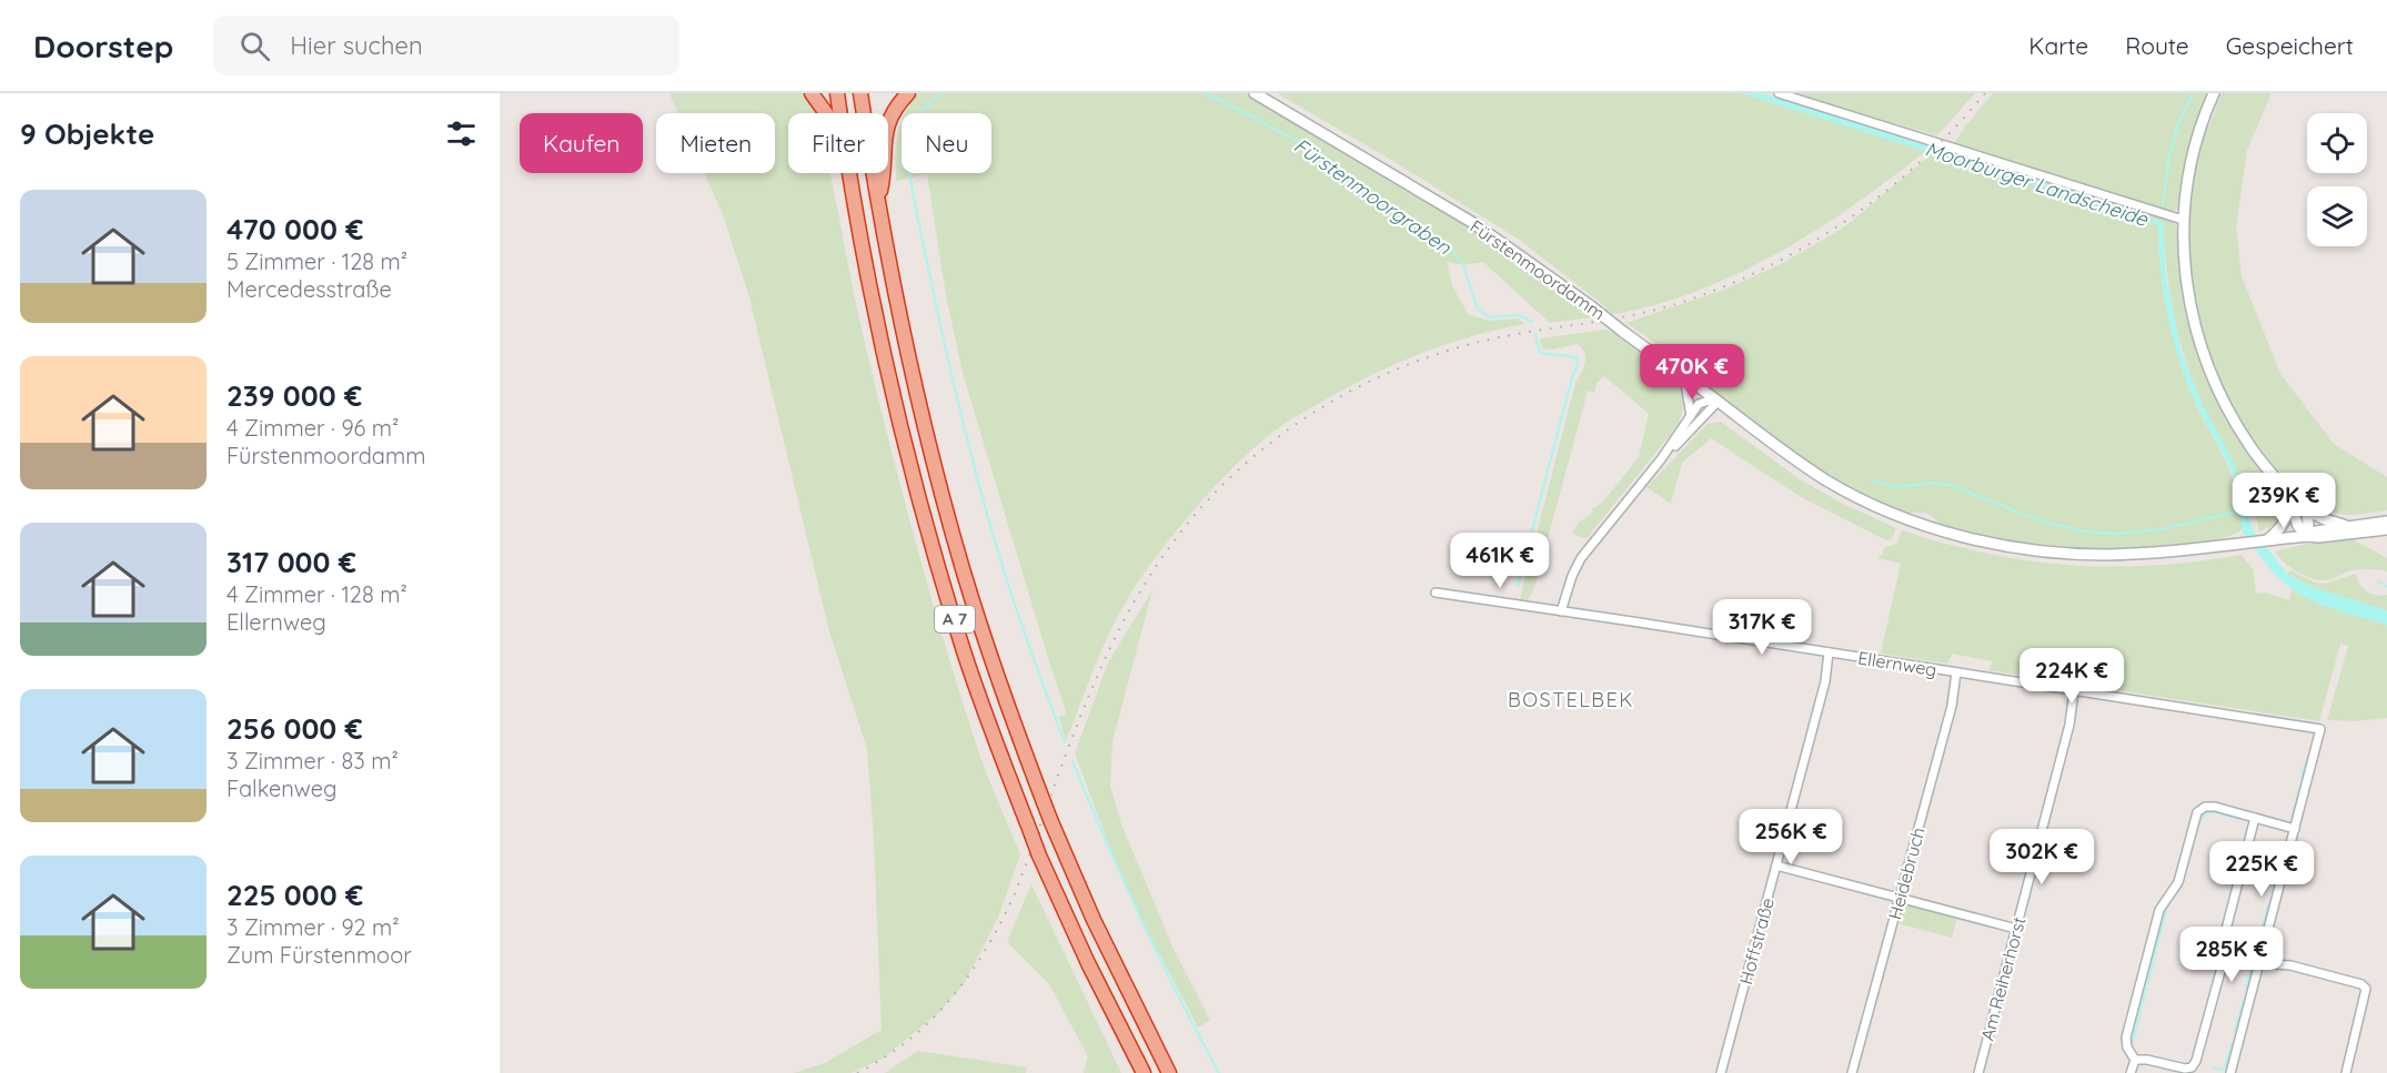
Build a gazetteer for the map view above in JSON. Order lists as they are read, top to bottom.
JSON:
{
  "streets": {
    "highway": ["A 7"],
    "main road": ["Fürstenmoordamm"],
    "street": [
      "Ellernweg",
      "Heidebruch",
      "Hoffstraße",
      "Am Reiherhorst"
    ]
  },
  "crossings": [
    ["Ellernweg", "Heidebruch"],
    ["Ellernweg", "Hoffstraße"],
    ["Ellernweg", "Am Reiherhorst"]
  ],
  "districts": ["BOSTELBEK"],
  "water": ["Moorburger Landscheide", "Fürstenmoorgraben"],
  "page": {
    "header": "Doorstep",
    "search": "Hier suchen",
    "nav": ["Karte", "Route", "Gespeichert"],
    "heading": "9 Objekte",
    "chip": [
      "Kaufen",
      "Mieten",
      "Filter",
      "Neu"
    ],
    "list": [
      {
        "name": "470 000 €",
        "note": "5 Zimmer · 128 m² · Mercedesstraße"
      },
      {
        "name": "239 000 €",
        "note": "4 Zimmer · 96 m² · Fürstenmoordamm"
      },
      {
        "name": "317 000 €",
        "note": "4 Zimmer · 128 m² · Ellernweg"
      },
      {
        "name": "256 000 €",
        "note": "3 Zimmer · 83 m² · Falkenweg"
      },
      {
        "name": "225 000 €",
        "note": "3 Zimmer · 92 m² · Zum Fürstenmoor"
      }
    ],
    "price": [
      "470K €",
      "239K €",
      "461K €",
      "317K €",
      "224K €",
      "256K €",
      "302K €",
      "225K €",
      "285K €"
    ]
  }
}
